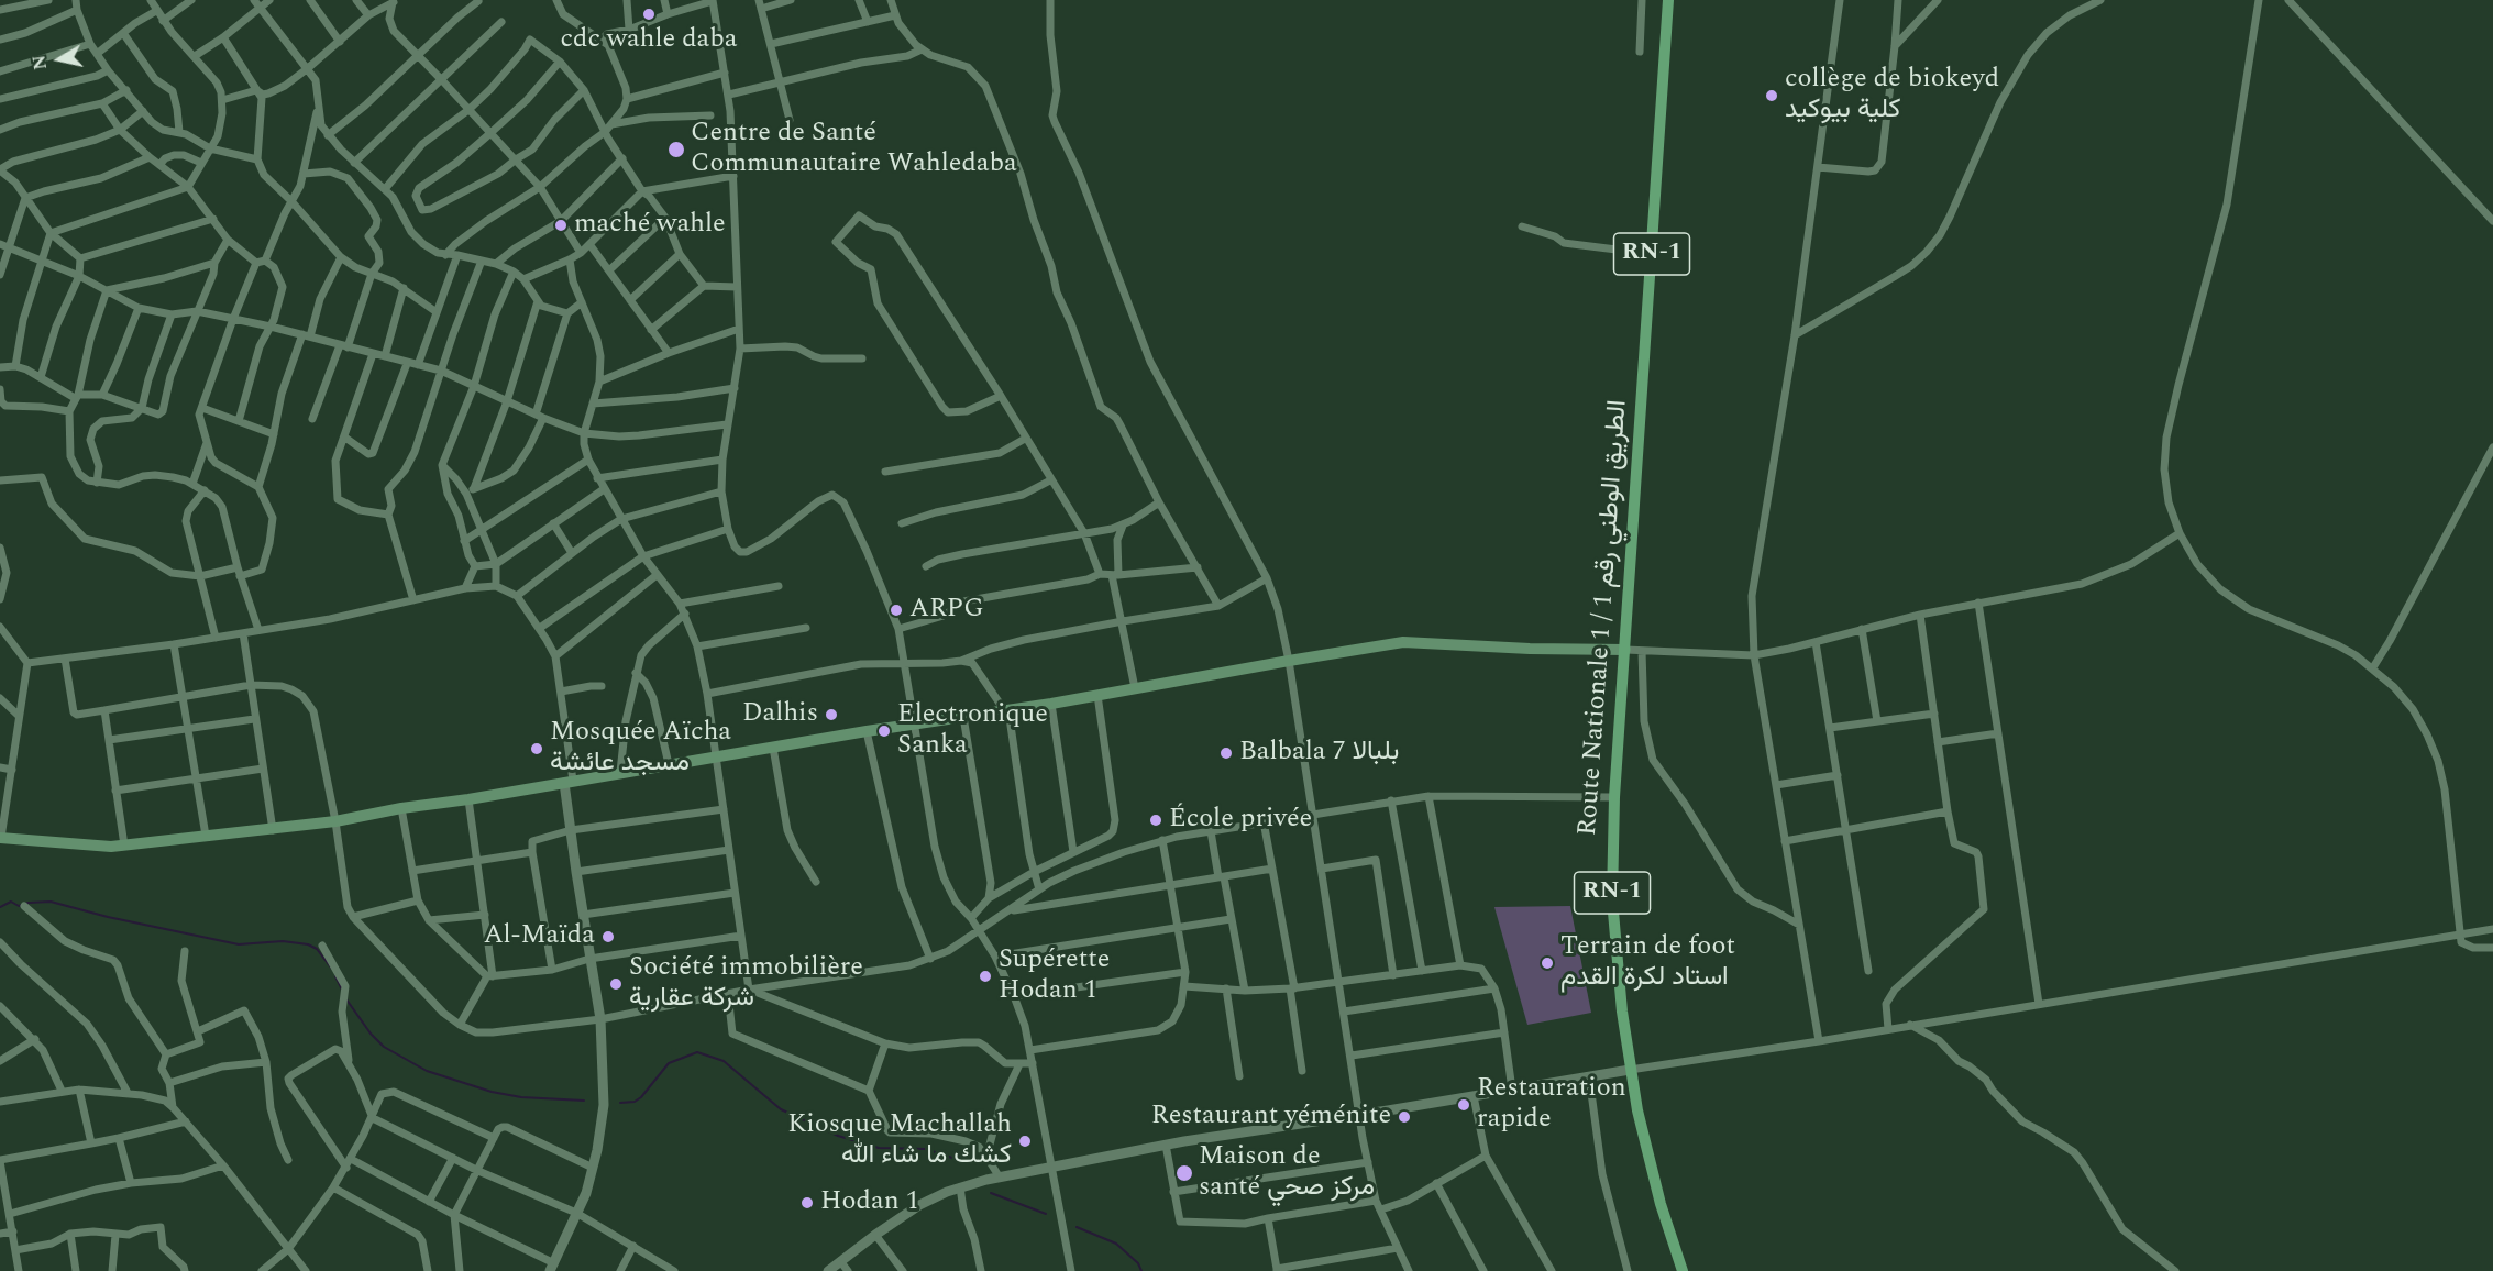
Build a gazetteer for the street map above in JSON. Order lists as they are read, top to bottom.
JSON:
{
  "streets": {
    "main road": ["RN-1", "Route Nationale 1 / الطريق الوطني رقم 1"]
  },
  "places": [
    "cdc wahle daba",
    "collège de biokeyd كلية بيوكيد",
    "Centre de Santé Communautaire Wahledaba",
    "maché wahle",
    "ARPG",
    "Dalhis",
    "Electronique Sanka",
    "Mosquée Aïcha مسجد عائشة",
    "Balbala 7 بلبالا",
    "École privée",
    "Al-Maïda",
    "Terrain de foot استاد لكرة القدم",
    "Supérette Hodan 1",
    "Société immobilière شركة عقارية",
    "Restauration rapide",
    "Restaurant yéménite",
    "Kiosque Machallah كشك ما شاء الله",
    "Maison de santé مركز صحي",
    "Hodan 1"
  ],
  "north": "left"
}
